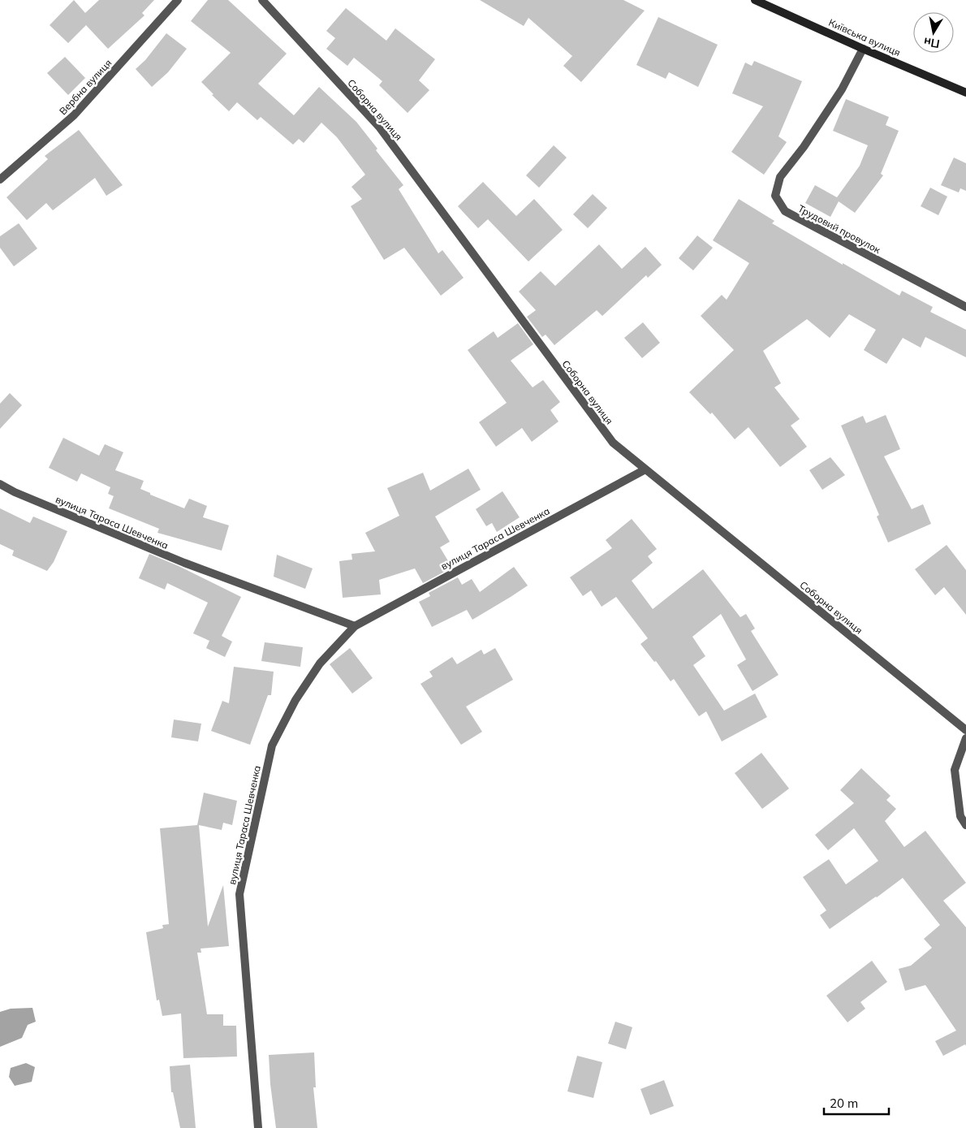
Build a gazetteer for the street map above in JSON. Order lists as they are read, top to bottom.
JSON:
{
  "streets": {
    "street": [
      "Київська вулиця",
      "Вербна вулиця",
      "Соборна вулиця",
      "Трудовий провулок",
      "вулиця Тараса Шевченка"
    ]
  },
  "crossings": [
    ["Київська вулиця", "Трудовий провулок"],
    ["Соборна вулиця", "вулиця Тараса Шевченка"]
  ],
  "scale_bar": "20 m",
  "north": "bottom"
}
